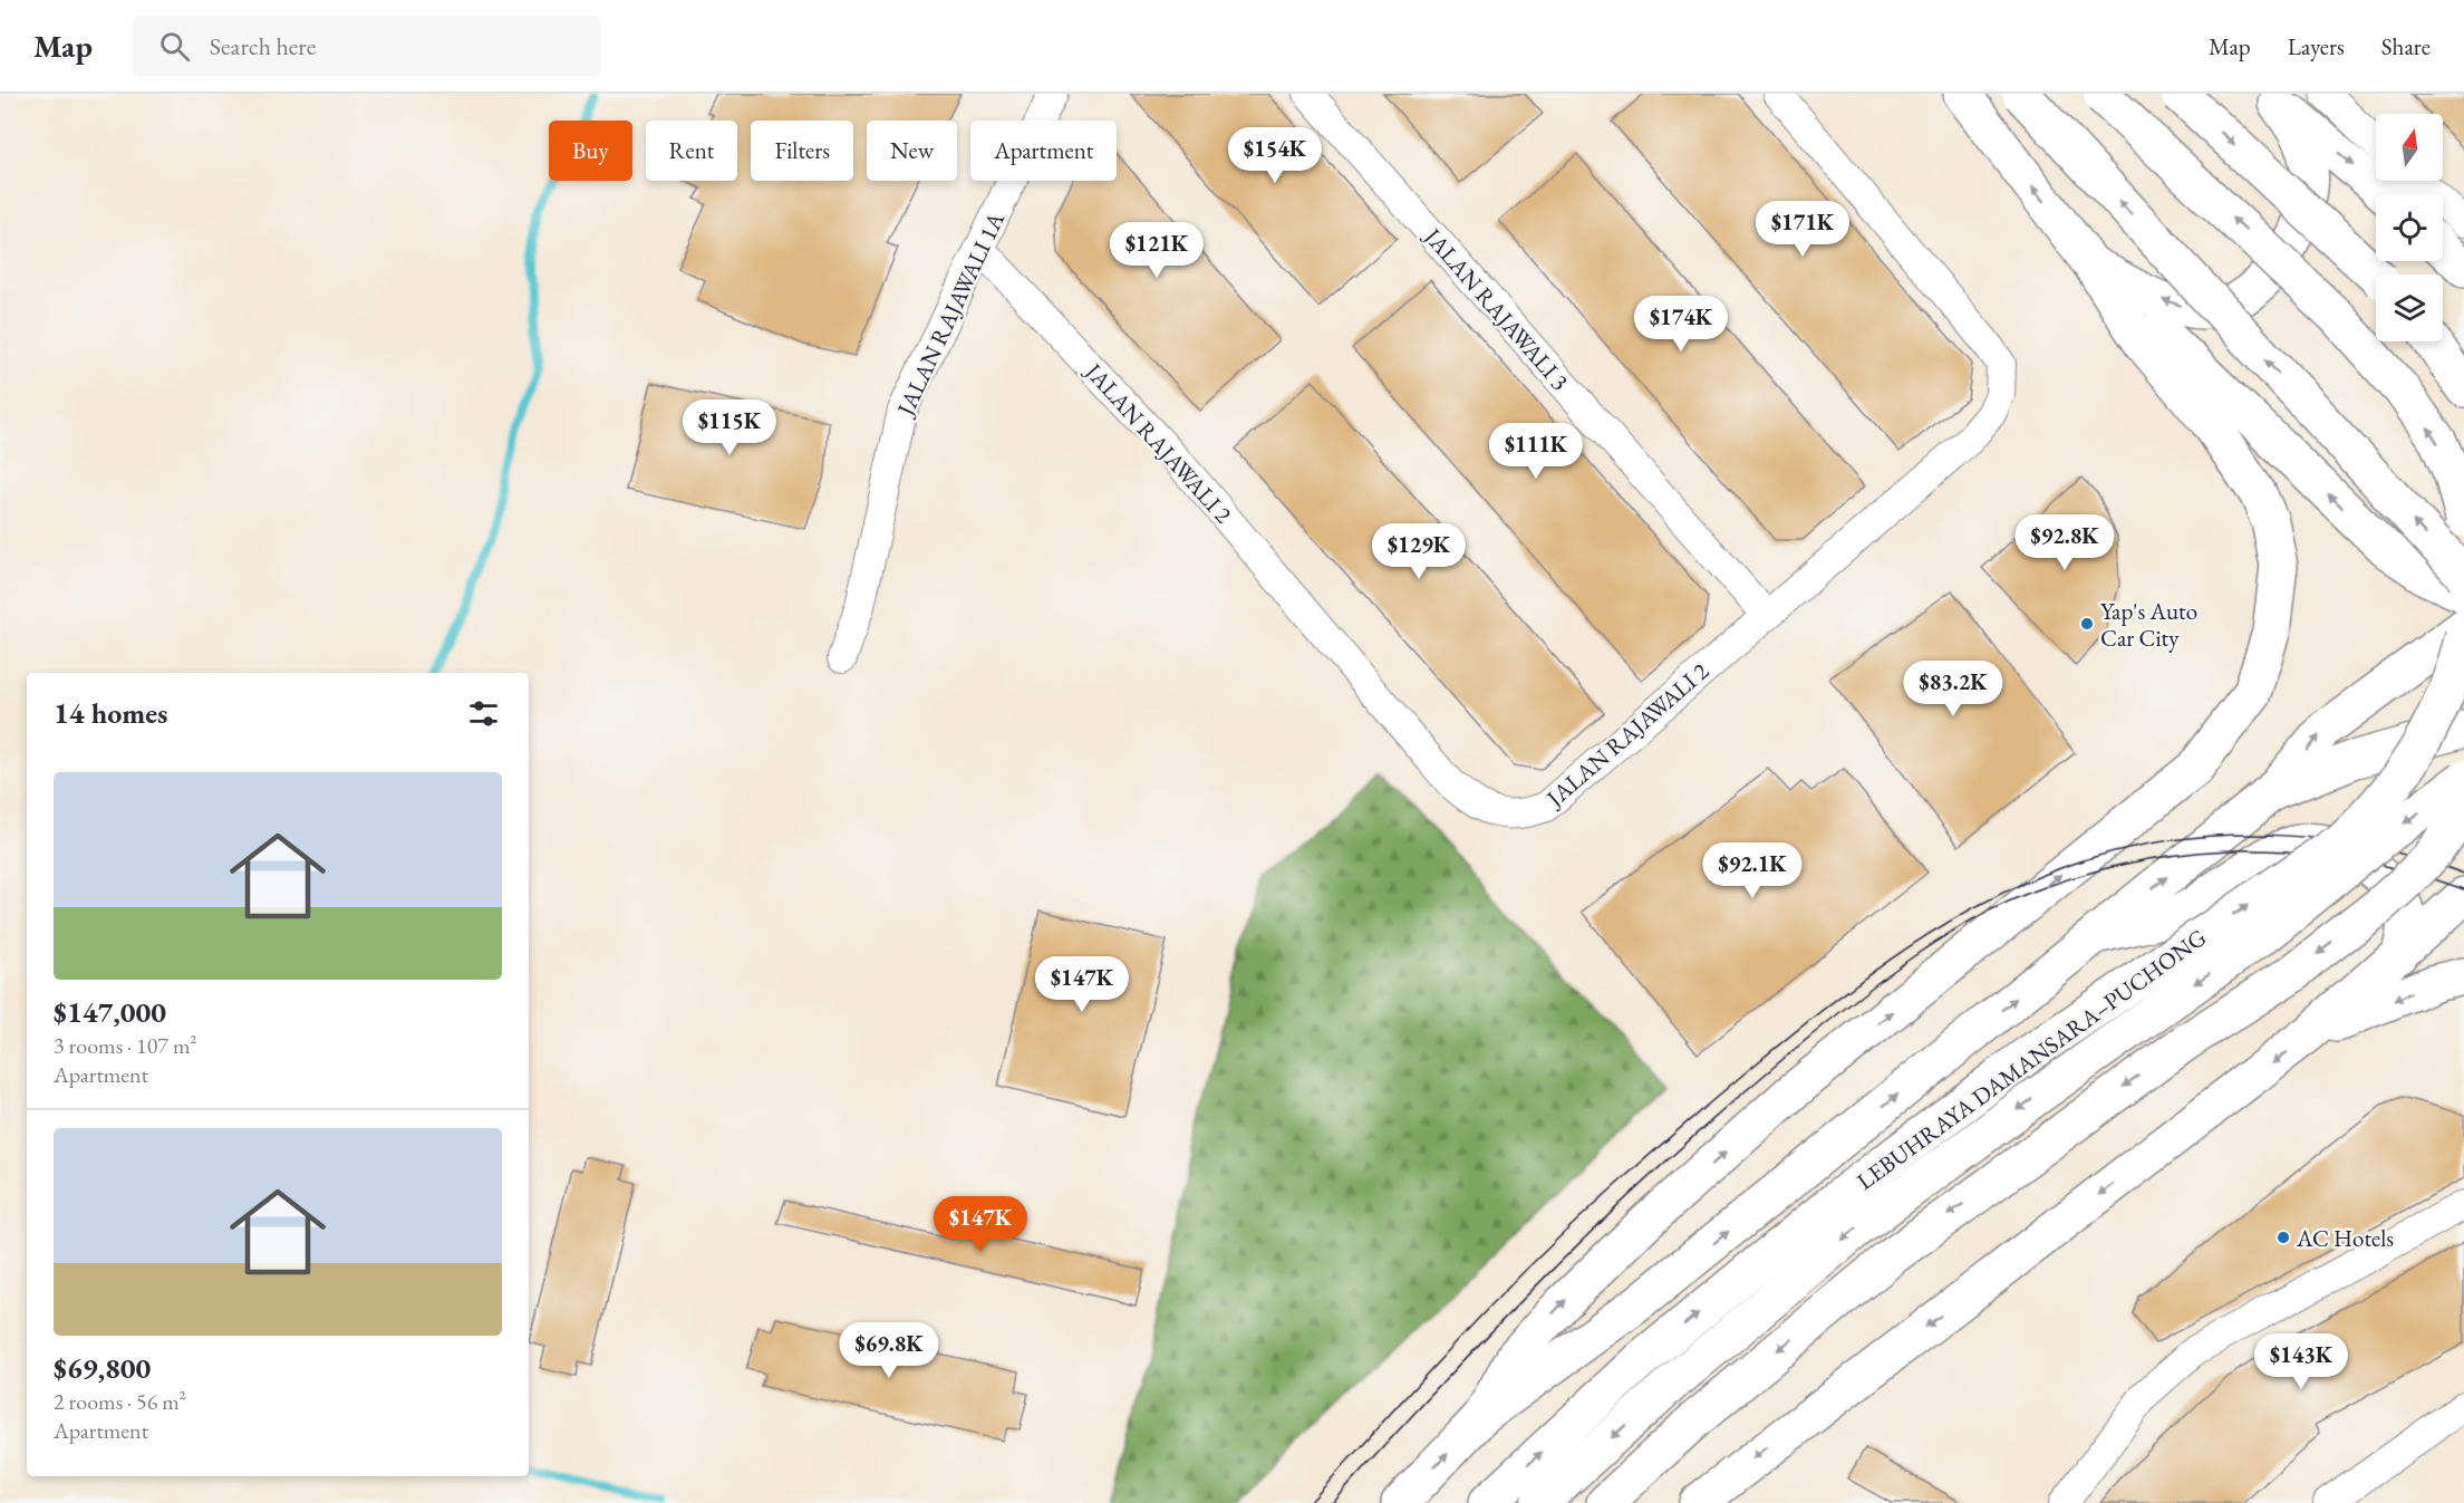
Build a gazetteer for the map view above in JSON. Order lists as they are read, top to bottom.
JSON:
{
  "streets": {
    "highway": ["LEBUHRAYA DAMANSARA–PUCHONG"],
    "street": ["JALAN RAJAWALI 3", "JALAN RAJAWALI 1A", "JALAN RAJAWALI 2"]
  },
  "crossings": [
    ["JALAN RAJAWALI 3", "JALAN RAJAWALI 2"],
    ["JALAN RAJAWALI 1A", "JALAN RAJAWALI 2"]
  ],
  "places": ["Yap's Auto Car City", "AC Hotels"],
  "north": "top",
  "page": {
    "header": "Map",
    "search": "Search here",
    "nav": ["Map", "Layers", "Share"],
    "chip": [
      "Buy",
      "Rent",
      "Filters",
      "New",
      "Apartment"
    ],
    "price": [
      "$154K",
      "$171K",
      "$121K",
      "$174K",
      "$115K",
      "$111K",
      "$92.8K",
      "$129K",
      "$83.2K",
      "$92.1K",
      "$147K",
      "$147K",
      "$69.8K",
      "$143K"
    ],
    "heading": "14 homes",
    "list": [
      {
        "name": "$147,000",
        "note": "3 rooms · 107 m² · Apartment"
      },
      {
        "name": "$69,800",
        "note": "2 rooms · 56 m² · Apartment"
      }
    ]
  }
}
